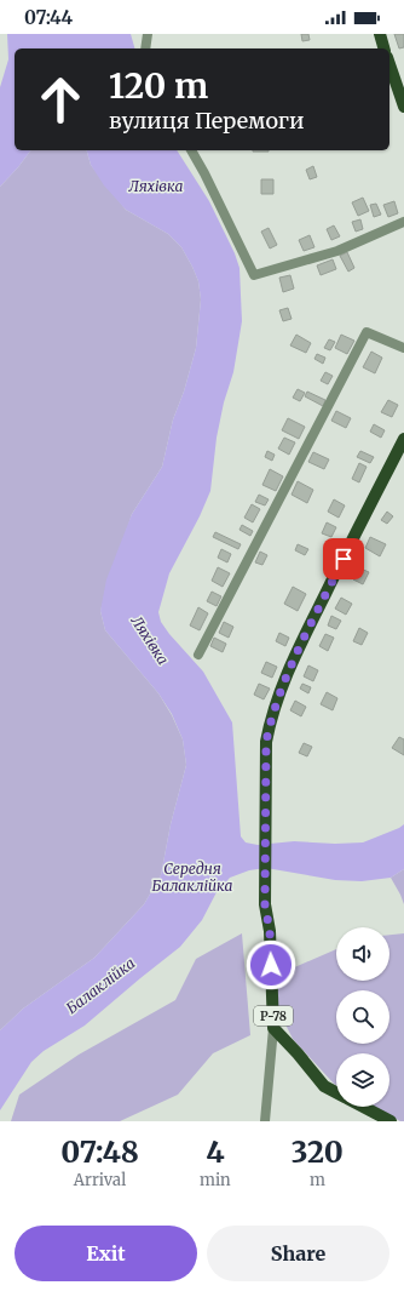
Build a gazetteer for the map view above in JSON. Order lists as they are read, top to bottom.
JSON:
{
  "streets": {
    "main road": ["Р-78"]
  },
  "water": ["Ляхівка", "Середня Балаклійка", "Балаклійка"],
  "page": {
    "status": "07:44",
    "turn": ["120 m", "вулиця Перемоги"],
    "eta": [
      "07:48",
      "Arrival",
      "4",
      "min",
      "320",
      "m"
    ],
    "buttons": ["Exit", "Share"]
  }
}
